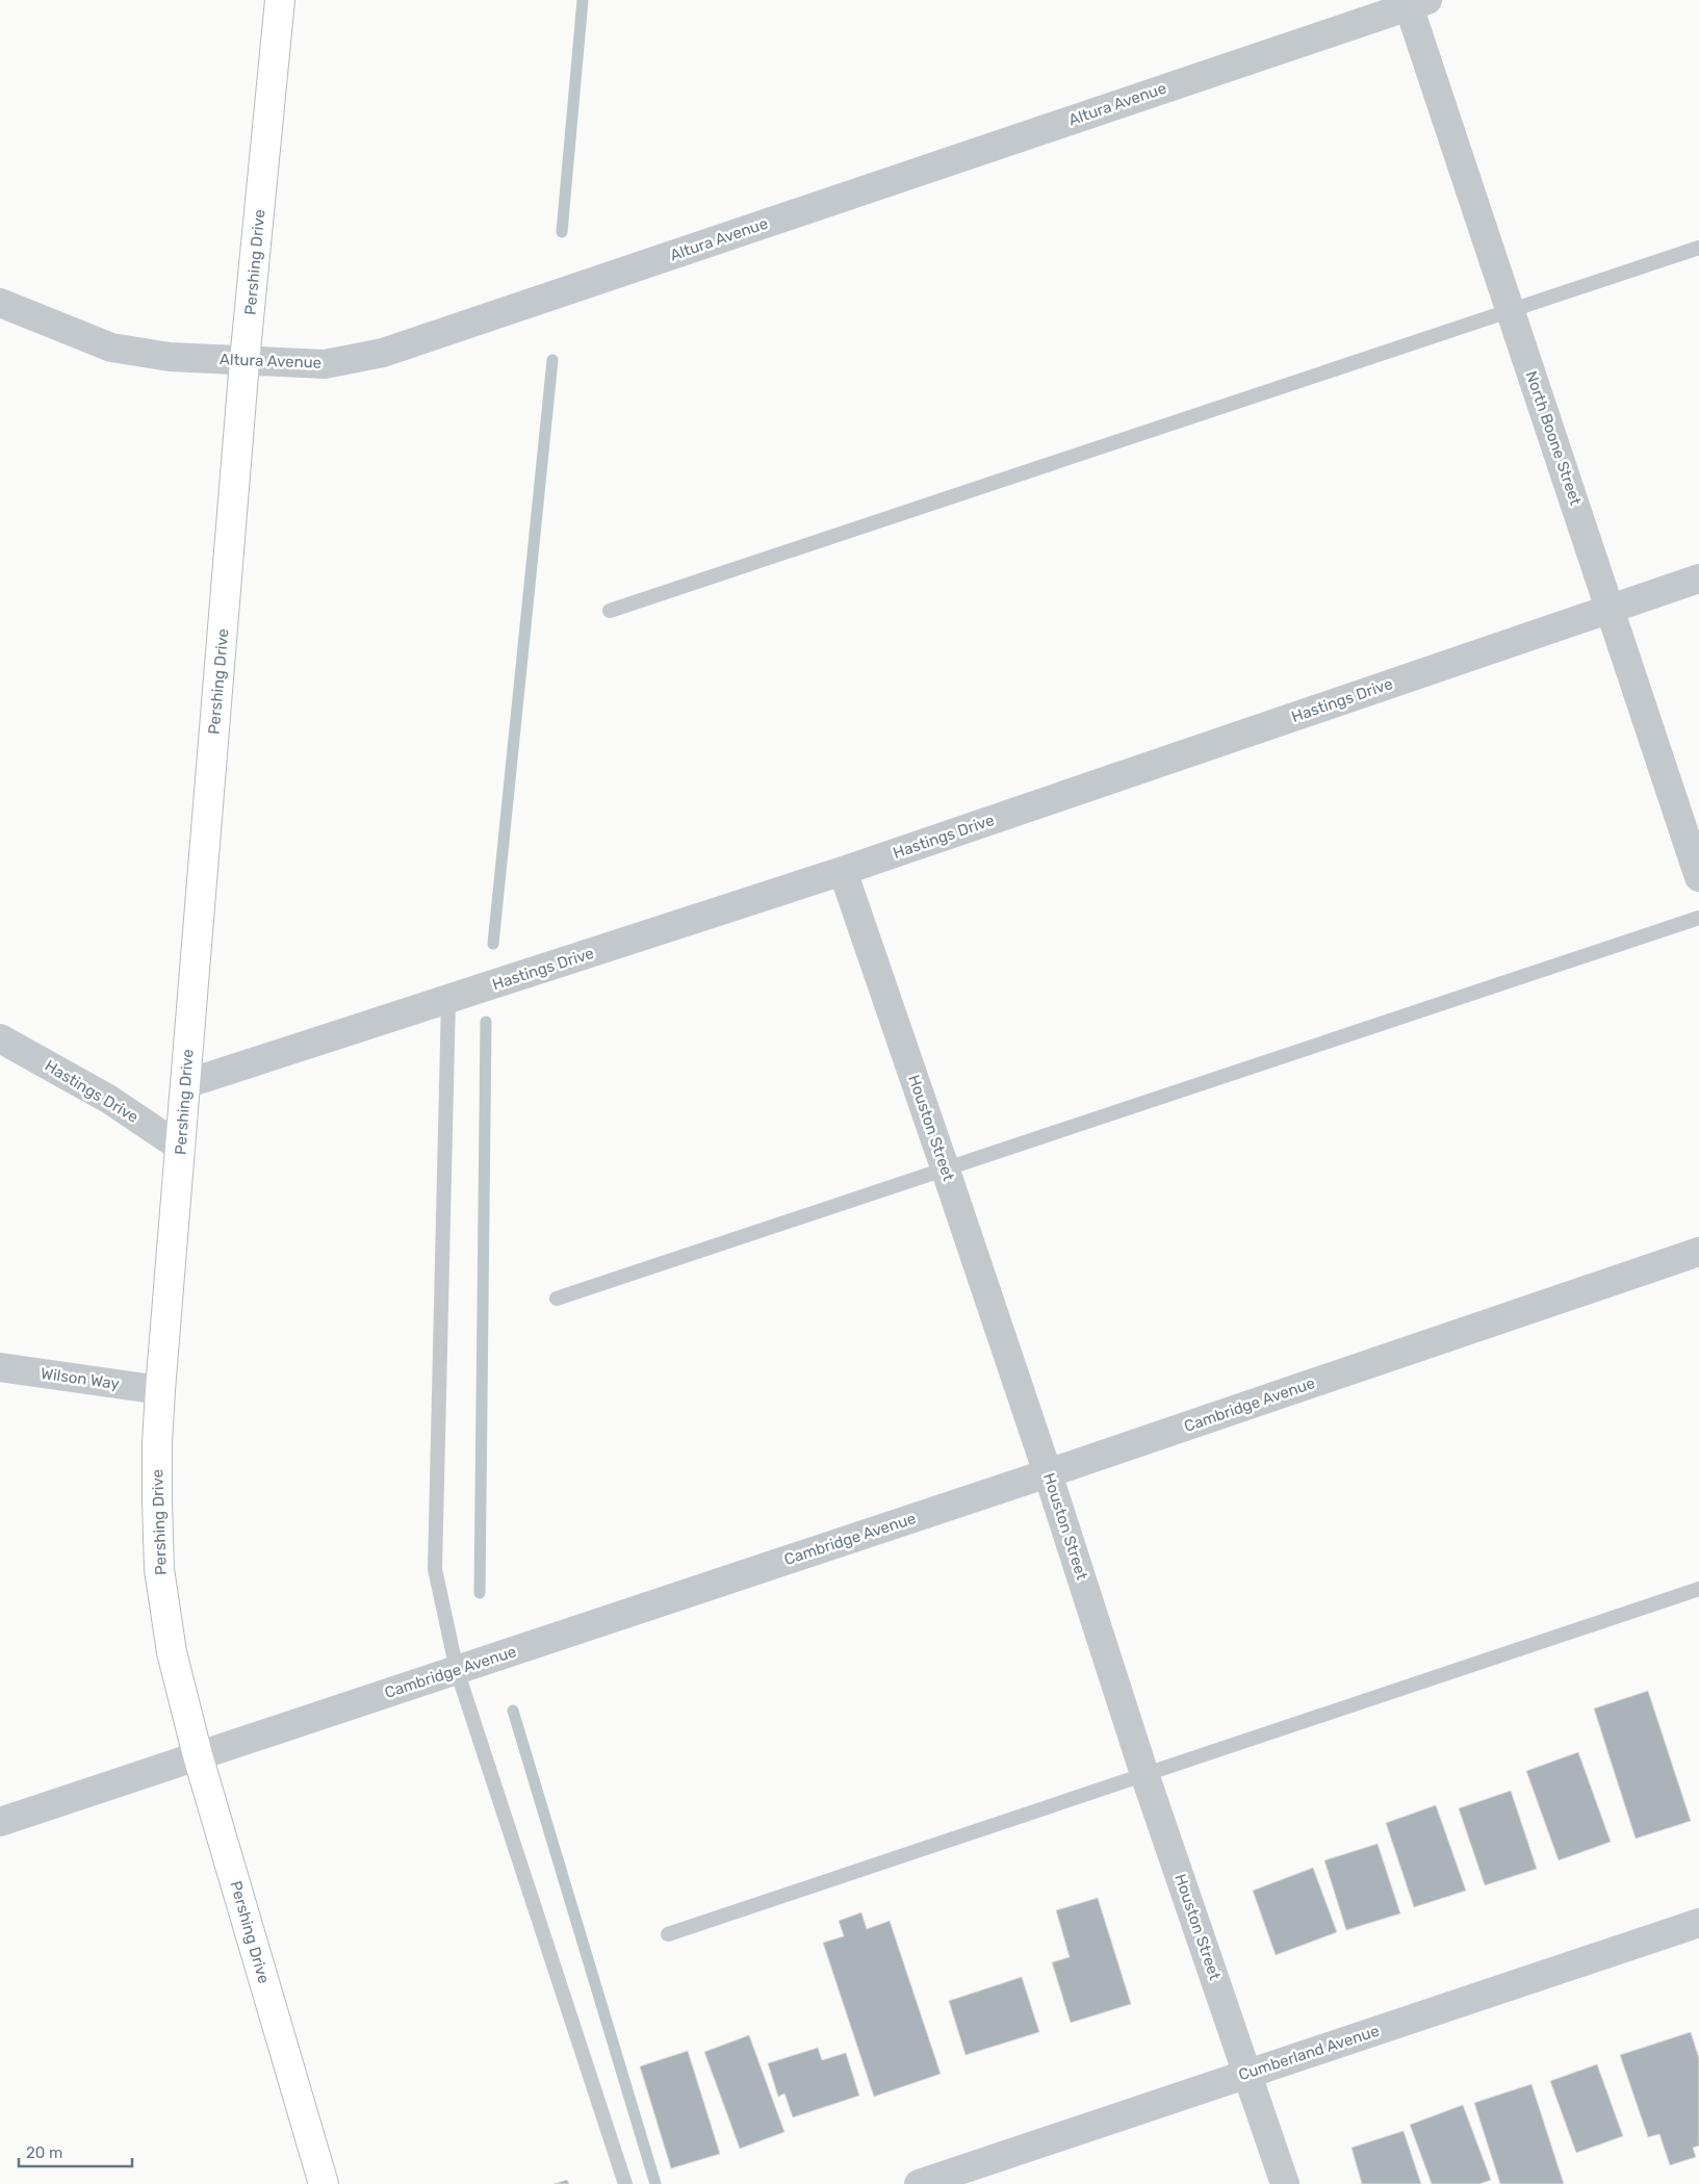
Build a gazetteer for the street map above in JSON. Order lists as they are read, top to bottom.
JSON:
{
  "streets": {
    "main road": ["Pershing Drive"],
    "street": [
      "Altura Avenue",
      "North Boone Street",
      "Hastings Drive",
      "Houston Street",
      "Wilson Way",
      "Cambridge Avenue",
      "Cumberland Avenue"
    ]
  },
  "crossings": [
    ["Altura Avenue", "Pershing Drive"],
    ["Altura Avenue", "North Boone Street"],
    ["Pershing Drive", "Hastings Drive"],
    ["Pershing Drive", "Wilson Way"],
    ["Pershing Drive", "Cambridge Avenue"],
    ["North Boone Street", "Hastings Drive"],
    ["Hastings Drive", "Houston Street"],
    ["Houston Street", "Cambridge Avenue"],
    ["Houston Street", "Cumberland Avenue"]
  ],
  "scale_bar": "20 m"
}
